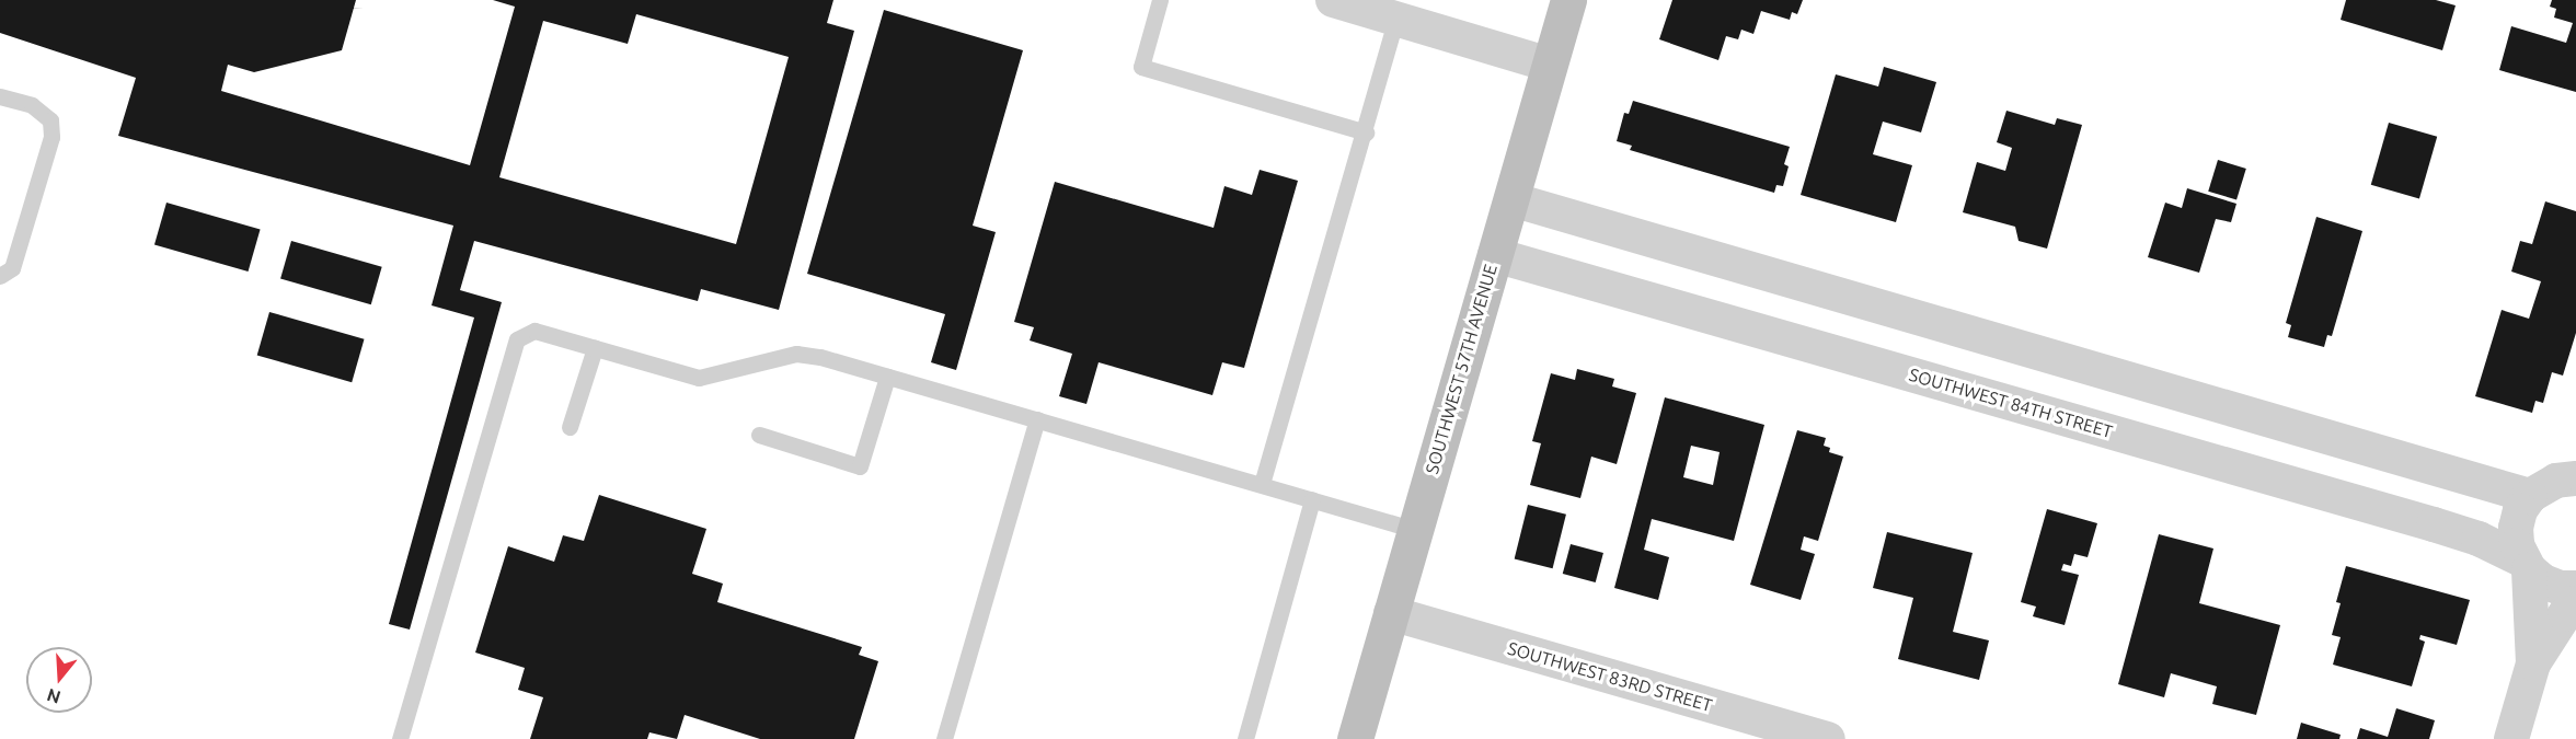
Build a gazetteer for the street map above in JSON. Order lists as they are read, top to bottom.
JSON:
{
  "streets": {
    "main road": ["SOUTHWEST 57TH AVENUE"],
    "street": ["SOUTHWEST 84TH STREET", "SOUTHWEST 83RD STREET"]
  },
  "crossings": [
    ["SOUTHWEST 57TH AVENUE", "SOUTHWEST 84TH STREET"],
    ["SOUTHWEST 57TH AVENUE", "SOUTHWEST 83RD STREET"]
  ],
  "north": "bottom"
}
